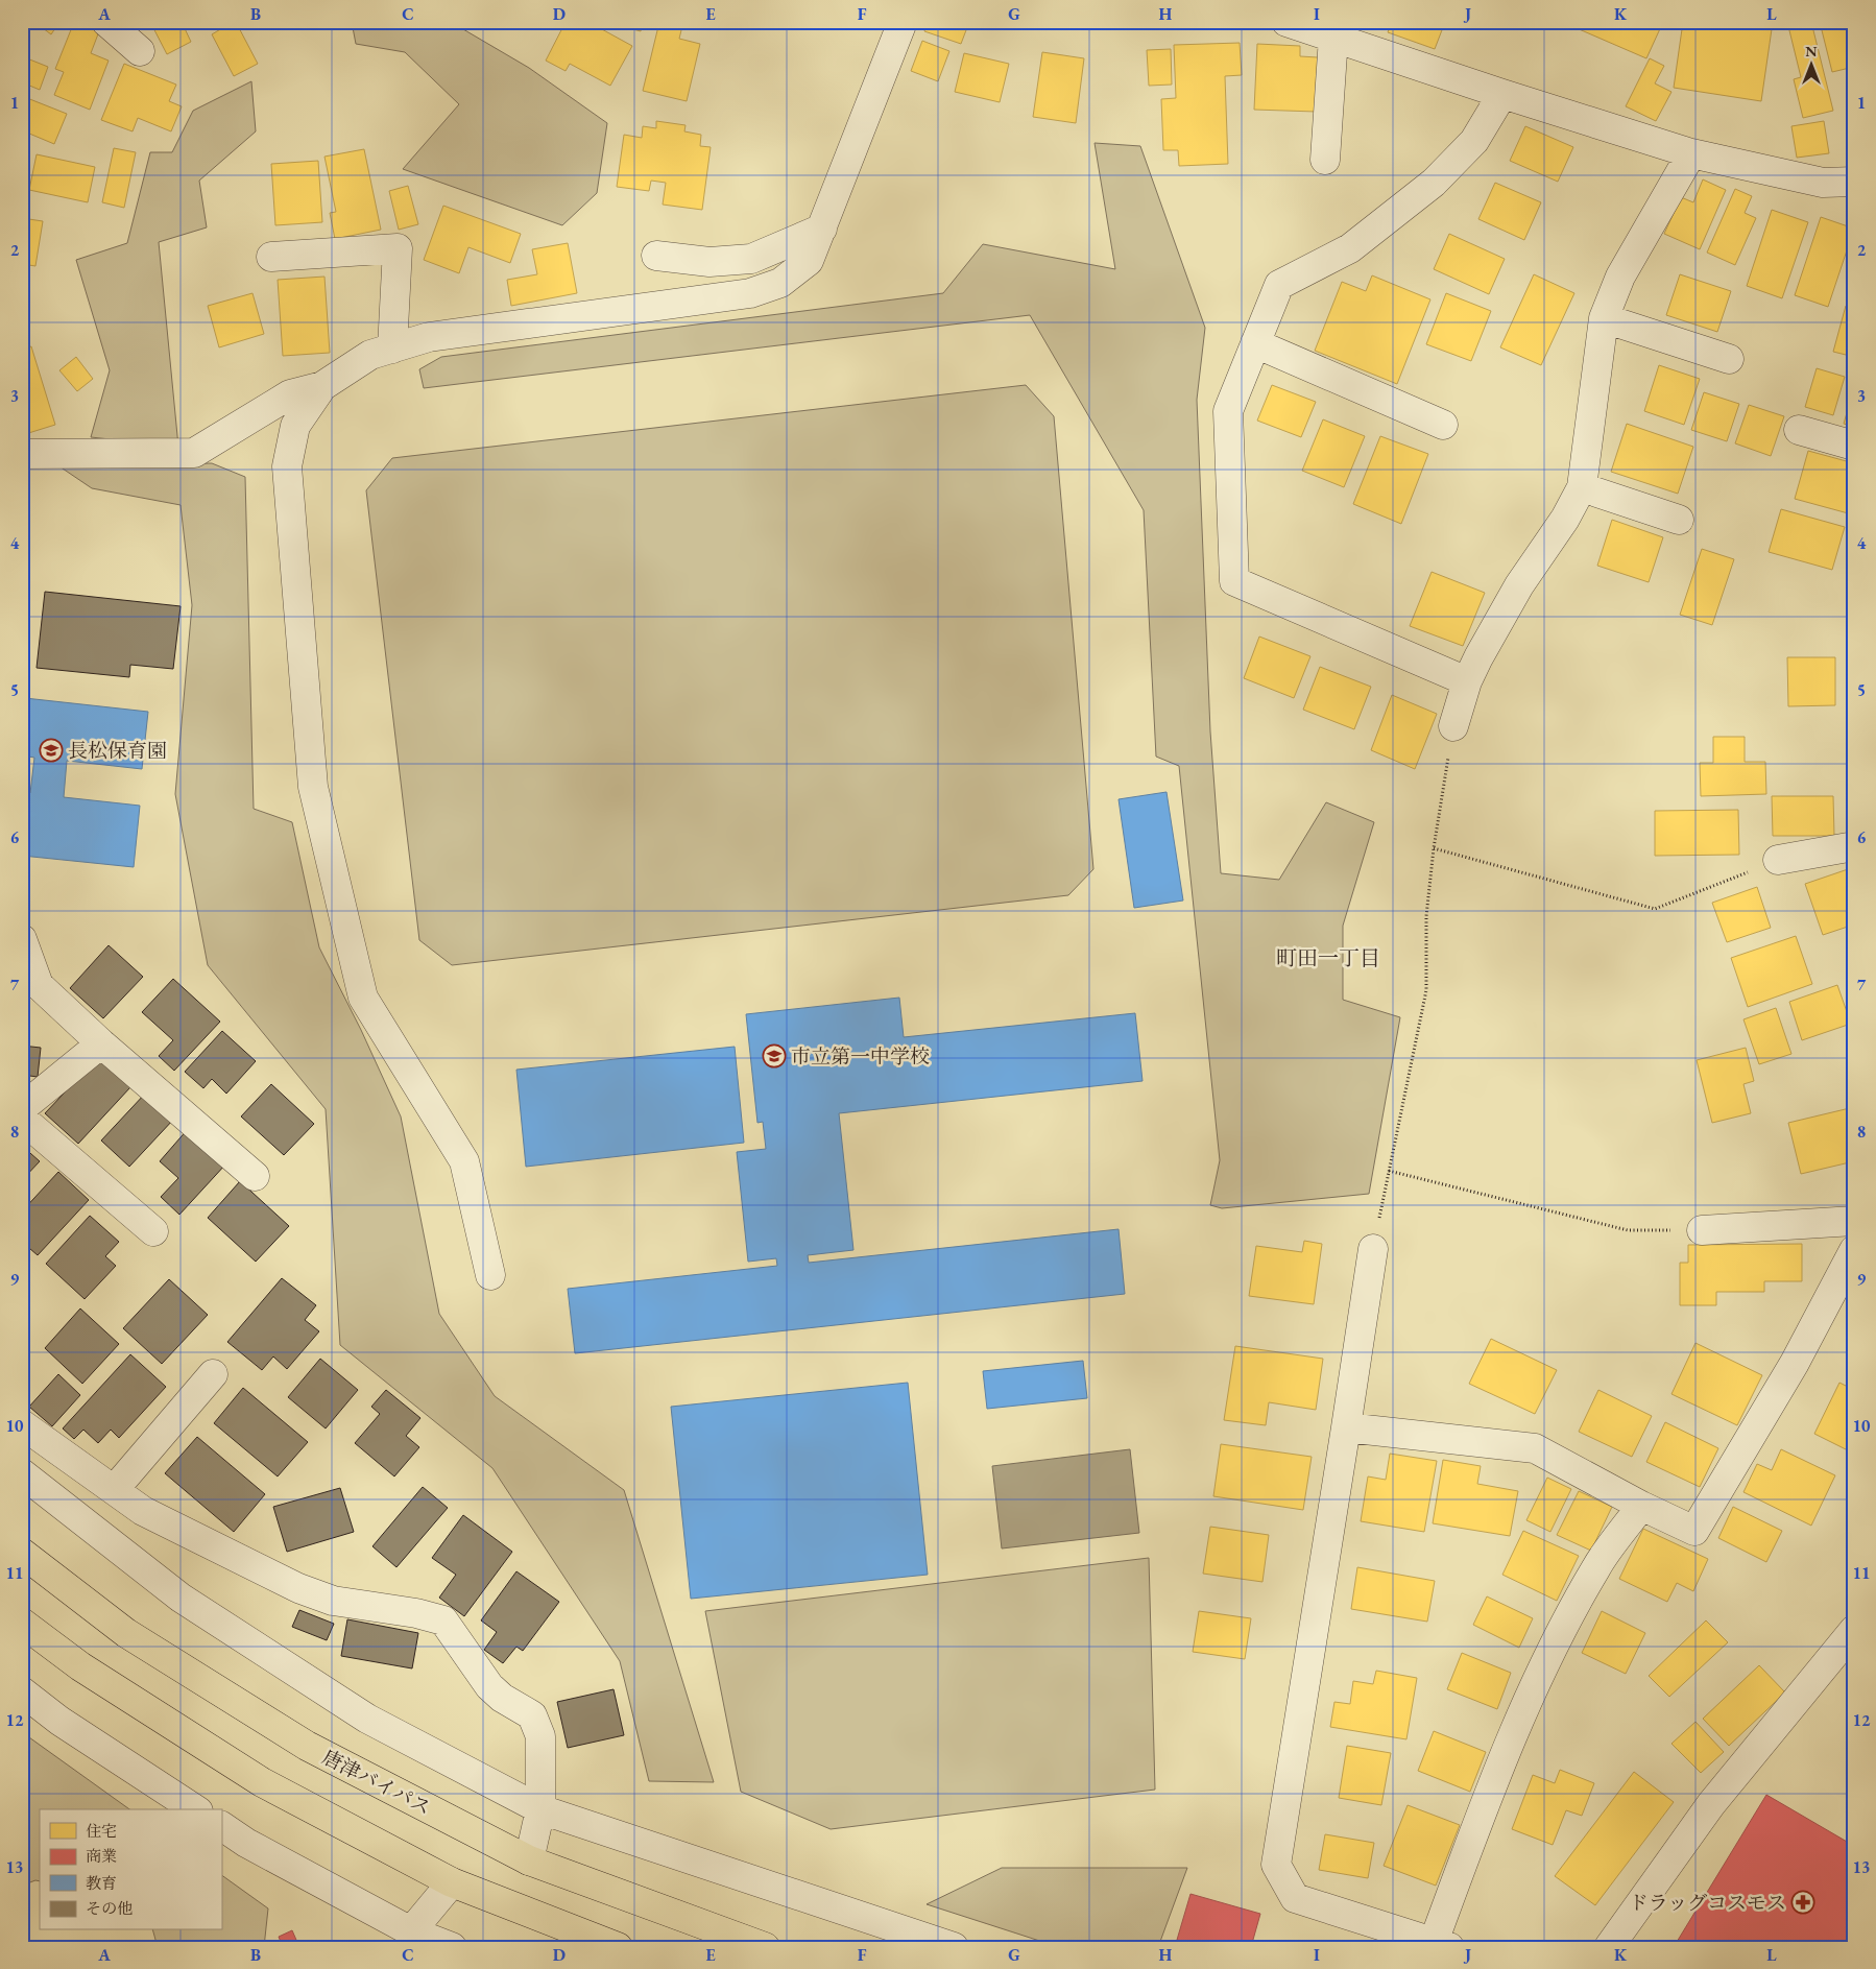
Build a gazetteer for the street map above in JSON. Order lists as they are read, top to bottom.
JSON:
{
  "streets": {
    "highway": ["唐津バイパス"]
  },
  "districts": ["町田一丁目"],
  "places": {
    "school or university": ["長松保育園", "市立第一中学校"],
    "pharmacy": ["ドラッグコスモス"]
  },
  "legend": [
    "住宅",
    "商業",
    "教育",
    "その他"
  ],
  "north": "top",
  "grid": {
    "columns": [
      "A",
      "B",
      "C",
      "D",
      "E",
      "F",
      "G",
      "H",
      "I",
      "J",
      "K",
      "L"
    ],
    "rows": [
      "1",
      "2",
      "3",
      "4",
      "5",
      "6",
      "7",
      "8",
      "9",
      "10",
      "11",
      "12",
      "13"
    ]
  }
}
